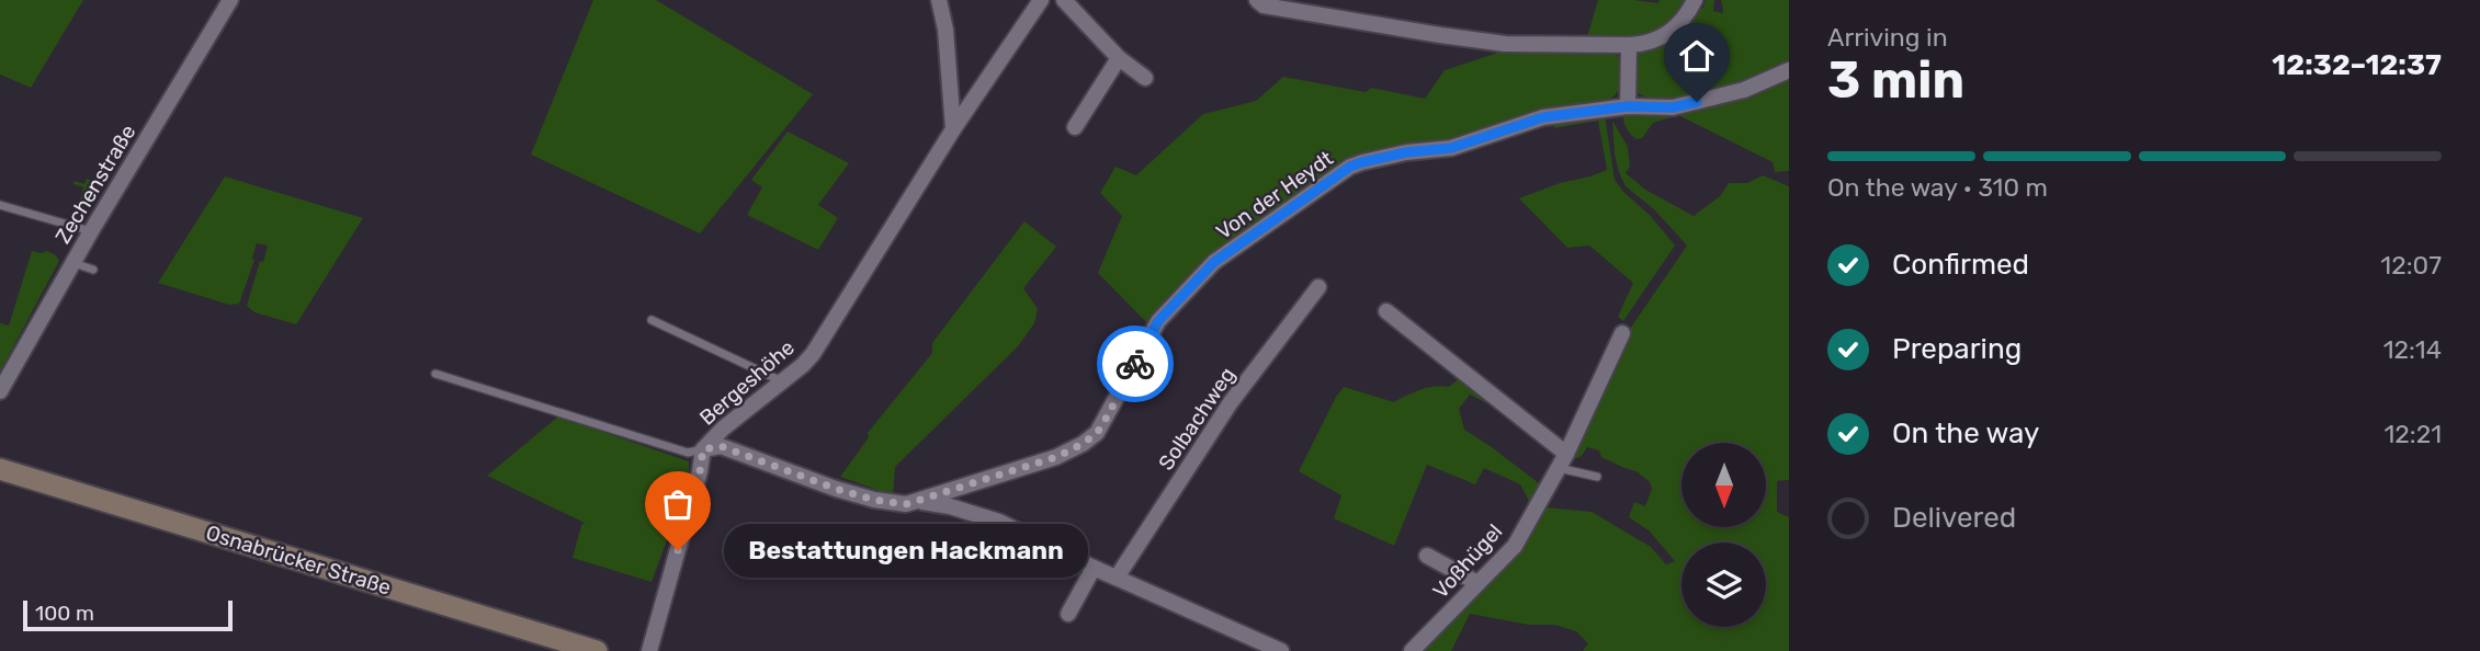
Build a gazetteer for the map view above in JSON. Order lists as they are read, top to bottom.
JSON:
{
  "streets": {
    "main road": ["Osnabrücker Straße"],
    "street": [
      "Zechenstraße",
      "Von der Heydt",
      "Bergeshöhe",
      "Solbachweg",
      "Voßhügel"
    ]
  },
  "crossings": [
    ["Von der Heydt", "Bergeshöhe"]
  ],
  "places": ["Bestattungen Hackmann"],
  "scale_bar": "100 m",
  "north": "bottom",
  "page": {
    "heading": ["3 min", "Arriving in", "12:32–12:37"],
    "bar": "On the way · 310 m",
    "list": [
      ["Confirmed", "12:07"],
      ["Preparing", "12:14"],
      ["On the way", "12:21"],
      "Delivered"
    ],
    "bubble": "Bestattungen Hackmann",
    "scale": "100 m"
  }
}
